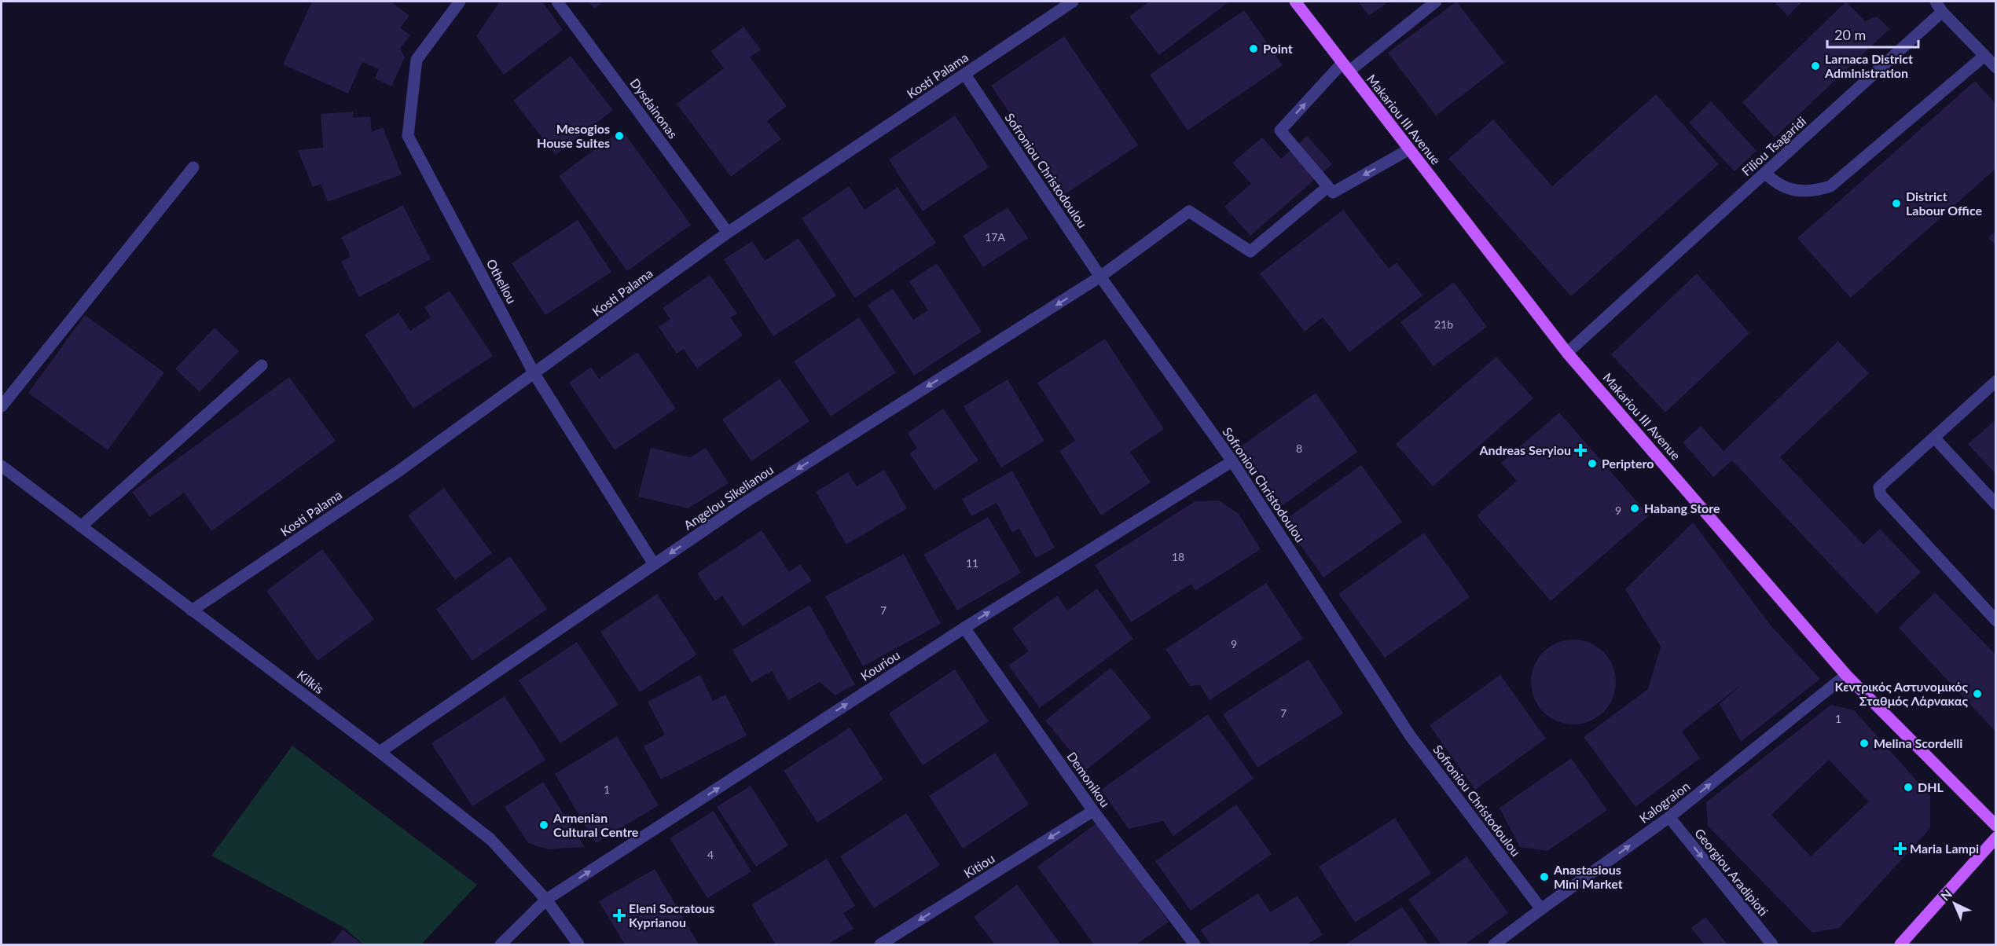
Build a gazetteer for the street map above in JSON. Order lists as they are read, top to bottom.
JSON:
{
  "streets": {
    "main road": ["Makariou III Avenue"],
    "street": [
      "Kosti Palama",
      "Dysdainonas",
      "Filiou Tsagaridi",
      "Sofroniou Christodoulou",
      "Othellou",
      "Angelou Sikelianou",
      "Kouriou",
      "Kilkis",
      "Demonikou",
      "Kalograion",
      "Kitiou",
      "Georgiou Aradipioti"
    ]
  },
  "crossings": [
    ["Kosti Palama", "Dysdainonas"],
    ["Kosti Palama", "Sofroniou Christodoulou"],
    ["Kosti Palama", "Othellou"],
    ["Kosti Palama", "Kilkis"],
    ["Makariou III Avenue", "Filiou Tsagaridi"],
    ["Makariou III Avenue", "Kalograion"],
    ["Sofroniou Christodoulou", "Angelou Sikelianou"],
    ["Sofroniou Christodoulou", "Kouriou"],
    ["Sofroniou Christodoulou", "Kalograion"],
    ["Othellou", "Angelou Sikelianou"],
    ["Angelou Sikelianou", "Kilkis"],
    ["Kouriou", "Kilkis"],
    ["Kouriou", "Demonikou"],
    ["Demonikou", "Kitiou"],
    ["Kalograion", "Georgiou Aradipioti"]
  ],
  "one_way": [
    "Angelou Sikelianou",
    "Kouriou",
    "Kalograion",
    "Kitiou",
    "Georgiou Aradipioti"
  ],
  "places": {
    "other": [
      "Point",
      "Larnaca District Administration",
      "Mesogios House Suites",
      "District Labour Office",
      "Periptero",
      "Habang Store",
      "Κεντρικός Αστυνομικός Σταθμός Λάρνακας",
      "Melina Scordelli",
      "DHL",
      "Armenian Cultural Centre",
      "Anastasious Mini Market"
    ],
    "health": ["Andreas Seryiou", "Maria Lampi", "Eleni Socratous Kyprianou"]
  },
  "house_numbers": [
    "17A",
    "21b",
    "8",
    "9",
    "18",
    "11",
    "7",
    "9",
    "7",
    "1",
    "1",
    "4"
  ],
  "scale_bar": "20 m",
  "north": "top left"
}
